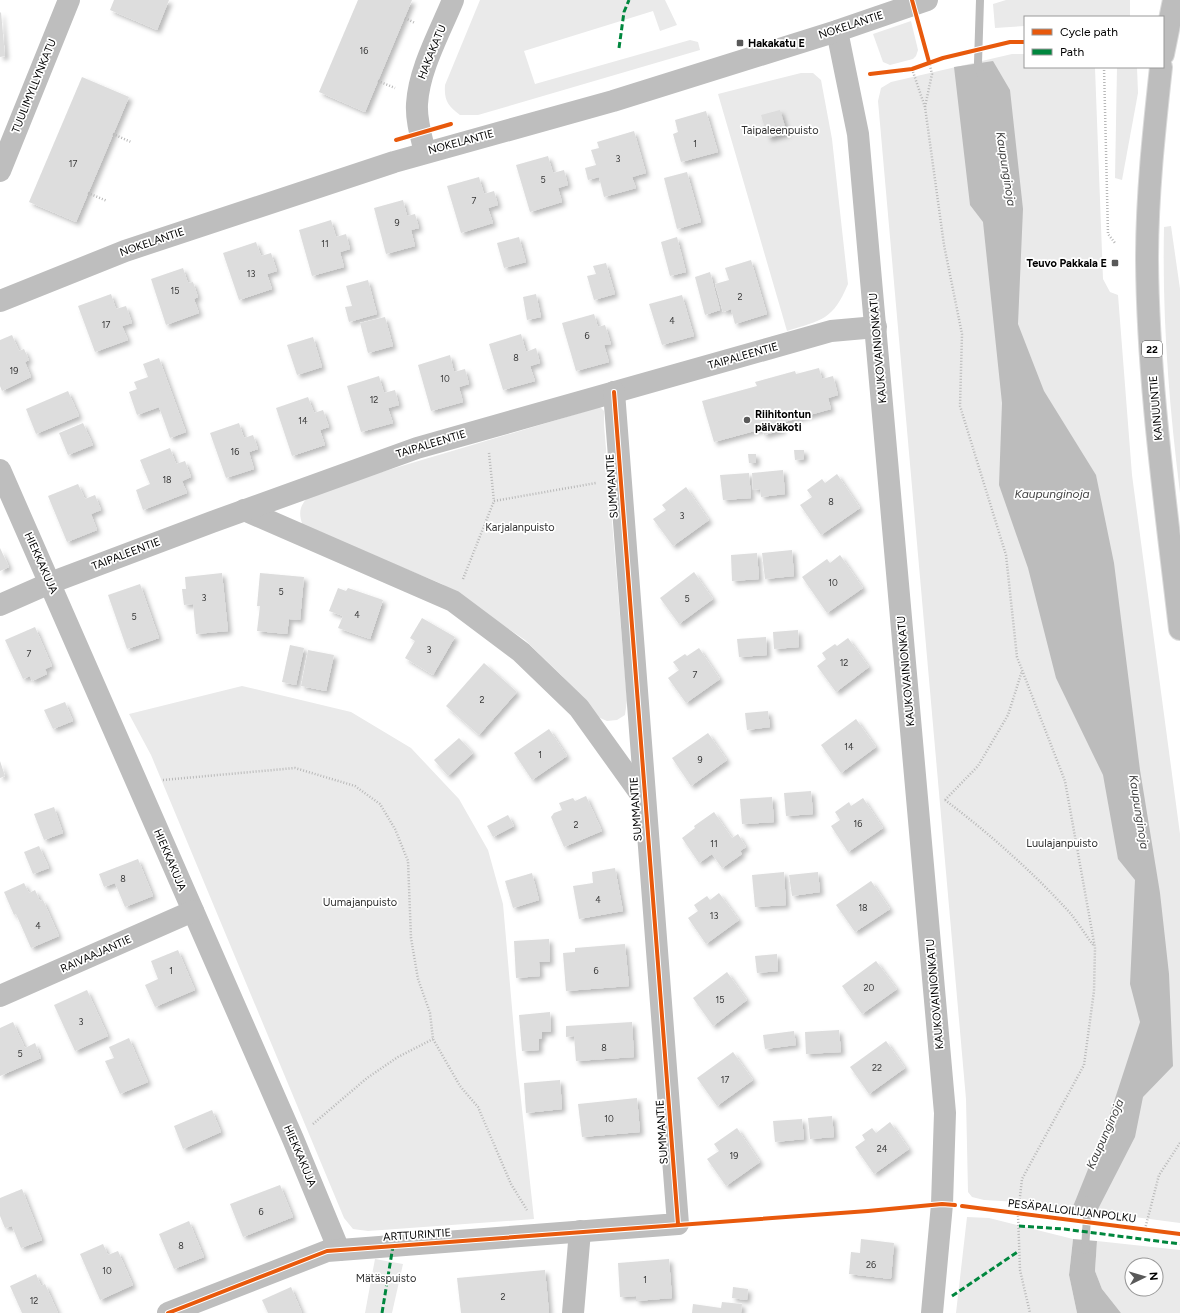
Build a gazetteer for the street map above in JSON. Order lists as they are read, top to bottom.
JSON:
{
  "streets": {
    "highway": ["22", "KAINUUNTIE"],
    "street": [
      "NOKELANTIE",
      "HAKAKATU",
      "TUULIMYLLYNKATU",
      "KAUKOVAINIONKATU",
      "TAIPALEENTIE",
      "SUMMANTIE",
      "HIEKKAKUJA",
      "RAIVAAJANTIE",
      "ARTTURINTIE"
    ],
    "cycle path": ["PESÄPALLOILIJANPOLKU"]
  },
  "crossings": [
    ["NOKELANTIE", "HAKAKATU"],
    ["NOKELANTIE", "KAUKOVAINIONKATU"],
    ["KAUKOVAINIONKATU", "TAIPALEENTIE"],
    ["TAIPALEENTIE", "SUMMANTIE"],
    ["TAIPALEENTIE", "HIEKKAKUJA"],
    ["SUMMANTIE", "ARTTURINTIE"],
    ["HIEKKAKUJA", "RAIVAAJANTIE"],
    ["HIEKKAKUJA", "ARTTURINTIE"]
  ],
  "water": ["Kaupunginoja"],
  "parks": [
    "Taipaleenpuisto",
    "Karjalanpuisto",
    "Luulajanpuisto",
    "Uumajanpuisto",
    "Mätäspuisto"
  ],
  "places": {
    "transit": ["Hakakatu E", "Teuvo Pakkala E"],
    "other": ["Riihitontun päiväkoti"]
  },
  "house_numbers": [
    "16",
    "1",
    "3",
    "17",
    "5",
    "7",
    "9",
    "11",
    "13",
    "15",
    "2",
    "4",
    "17",
    "6",
    "8",
    "19",
    "10",
    "12",
    "14",
    "16",
    "18",
    "8",
    "3",
    "10",
    "5",
    "3",
    "5",
    "4",
    "5",
    "3",
    "7",
    "12",
    "7",
    "2",
    "14",
    "1",
    "9",
    "16",
    "2",
    "11",
    "8",
    "4",
    "18",
    "13",
    "4",
    "1",
    "6",
    "20",
    "15",
    "3",
    "8",
    "5",
    "22",
    "17",
    "10",
    "24",
    "19",
    "6",
    "8",
    "26",
    "10",
    "1",
    "2",
    "12"
  ],
  "legend": ["Cycle path", "Path"],
  "north": "right"
}
